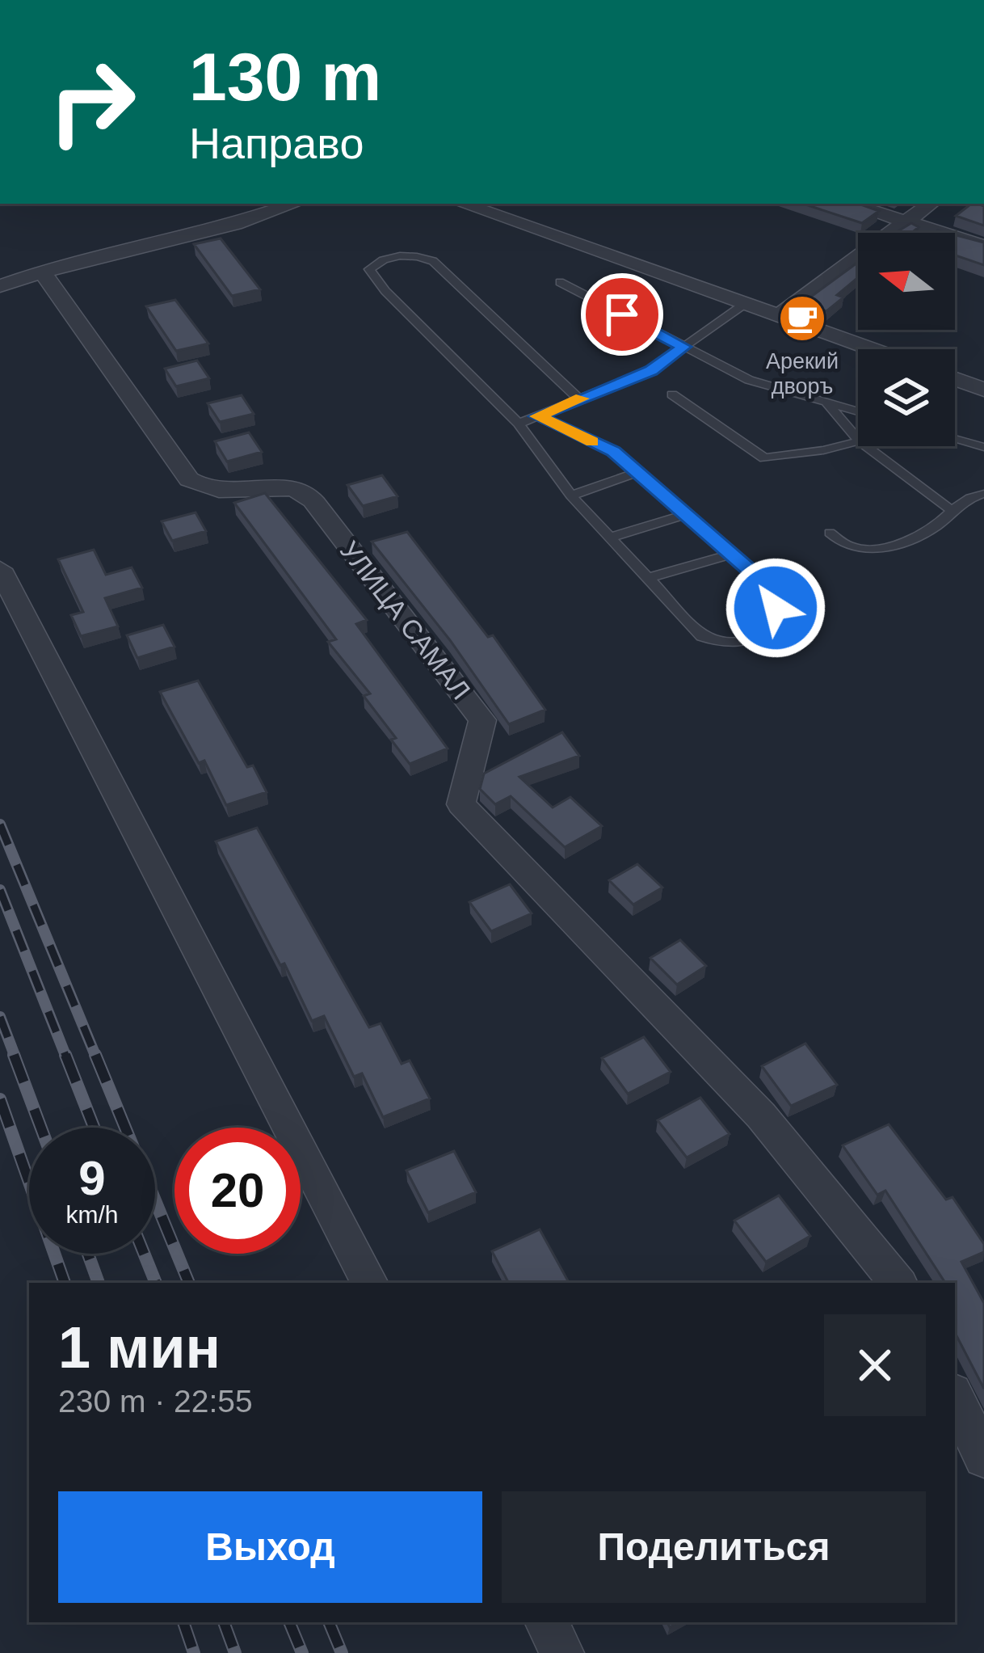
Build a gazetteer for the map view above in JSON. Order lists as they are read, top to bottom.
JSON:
{
  "streets": {
    "street": ["УЛИЦА САМАЛ"]
  },
  "places": {
    "cafe": ["Арекий дворъ"]
  },
  "north": "left",
  "page": {
    "turn": ["130 m", "Направо"],
    "speed": "9 km/h",
    "limit": "20",
    "heading": ["1 мин", "230 m · 22:55"],
    "buttons": ["Выход", "Поделиться"]
  }
}
